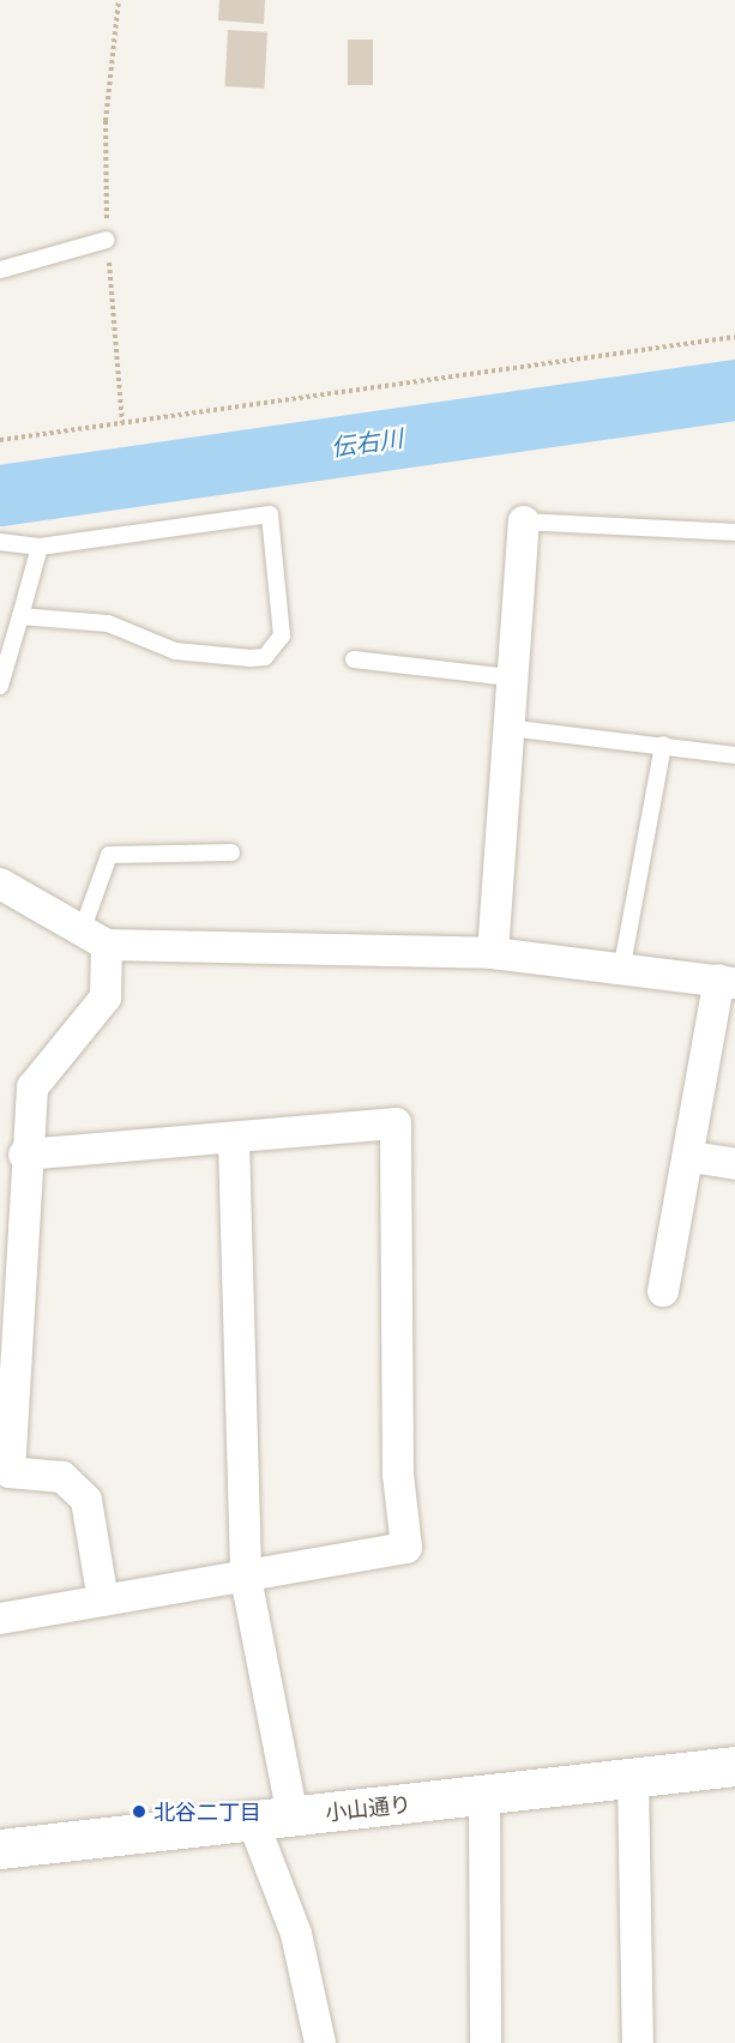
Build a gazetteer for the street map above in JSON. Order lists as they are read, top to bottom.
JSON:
{
  "streets": {
    "street": ["小山通り"]
  },
  "water": ["伝右川"],
  "places": ["北谷二丁目"]
}
